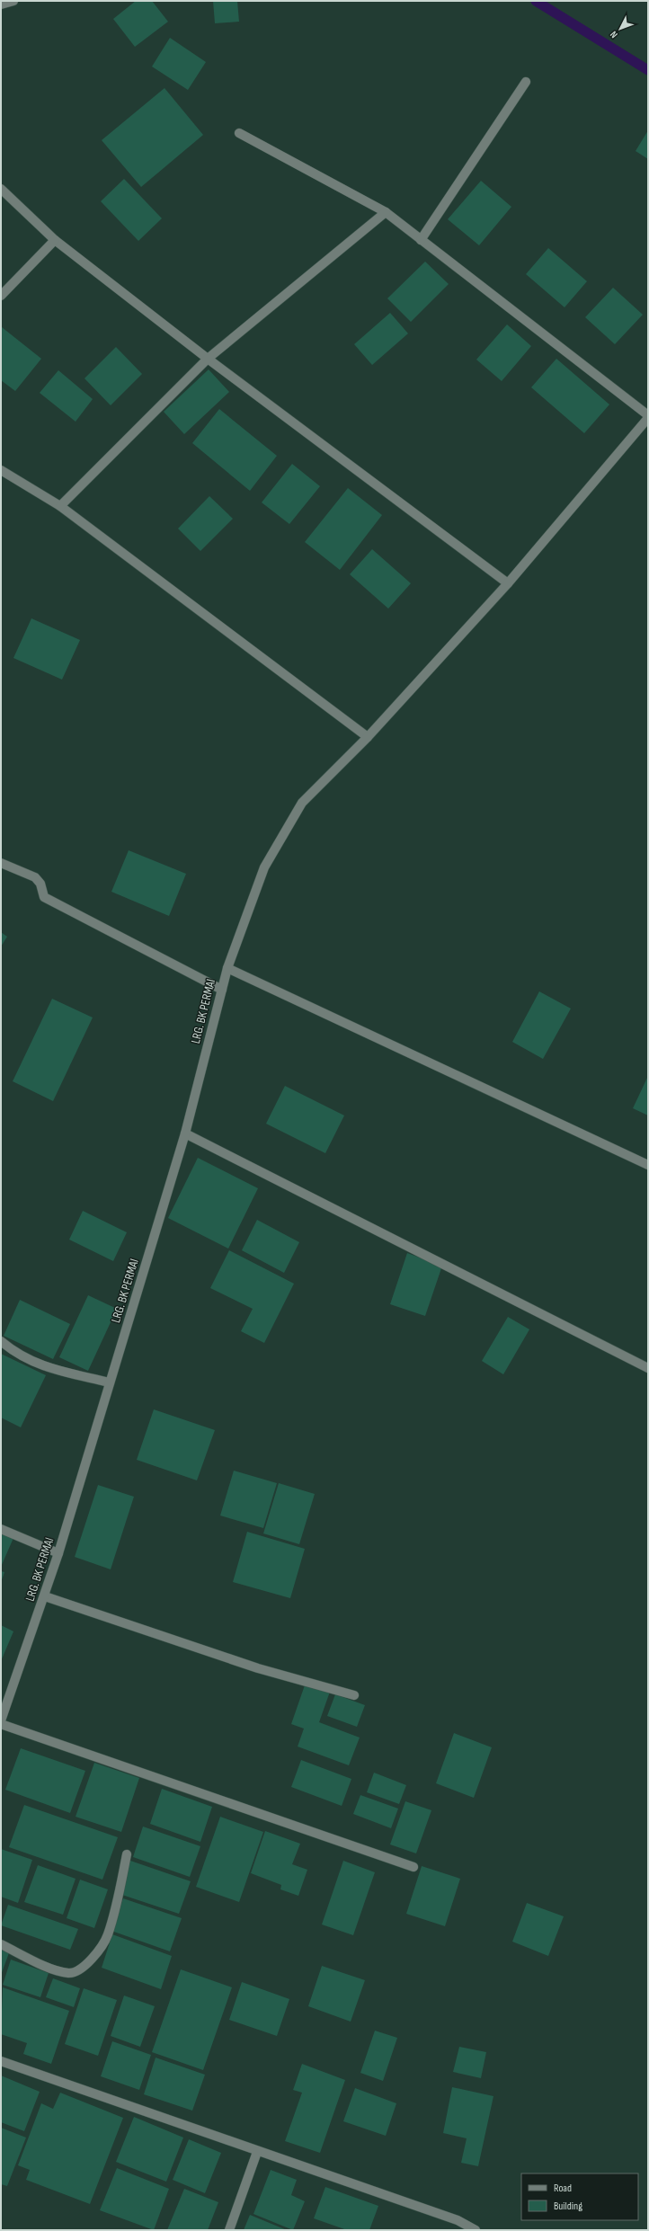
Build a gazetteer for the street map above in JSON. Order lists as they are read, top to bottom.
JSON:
{
  "streets": {
    "street": ["LRG. BK PERMAI"]
  },
  "legend": ["Road", "Building"],
  "north": "bottom left"
}
